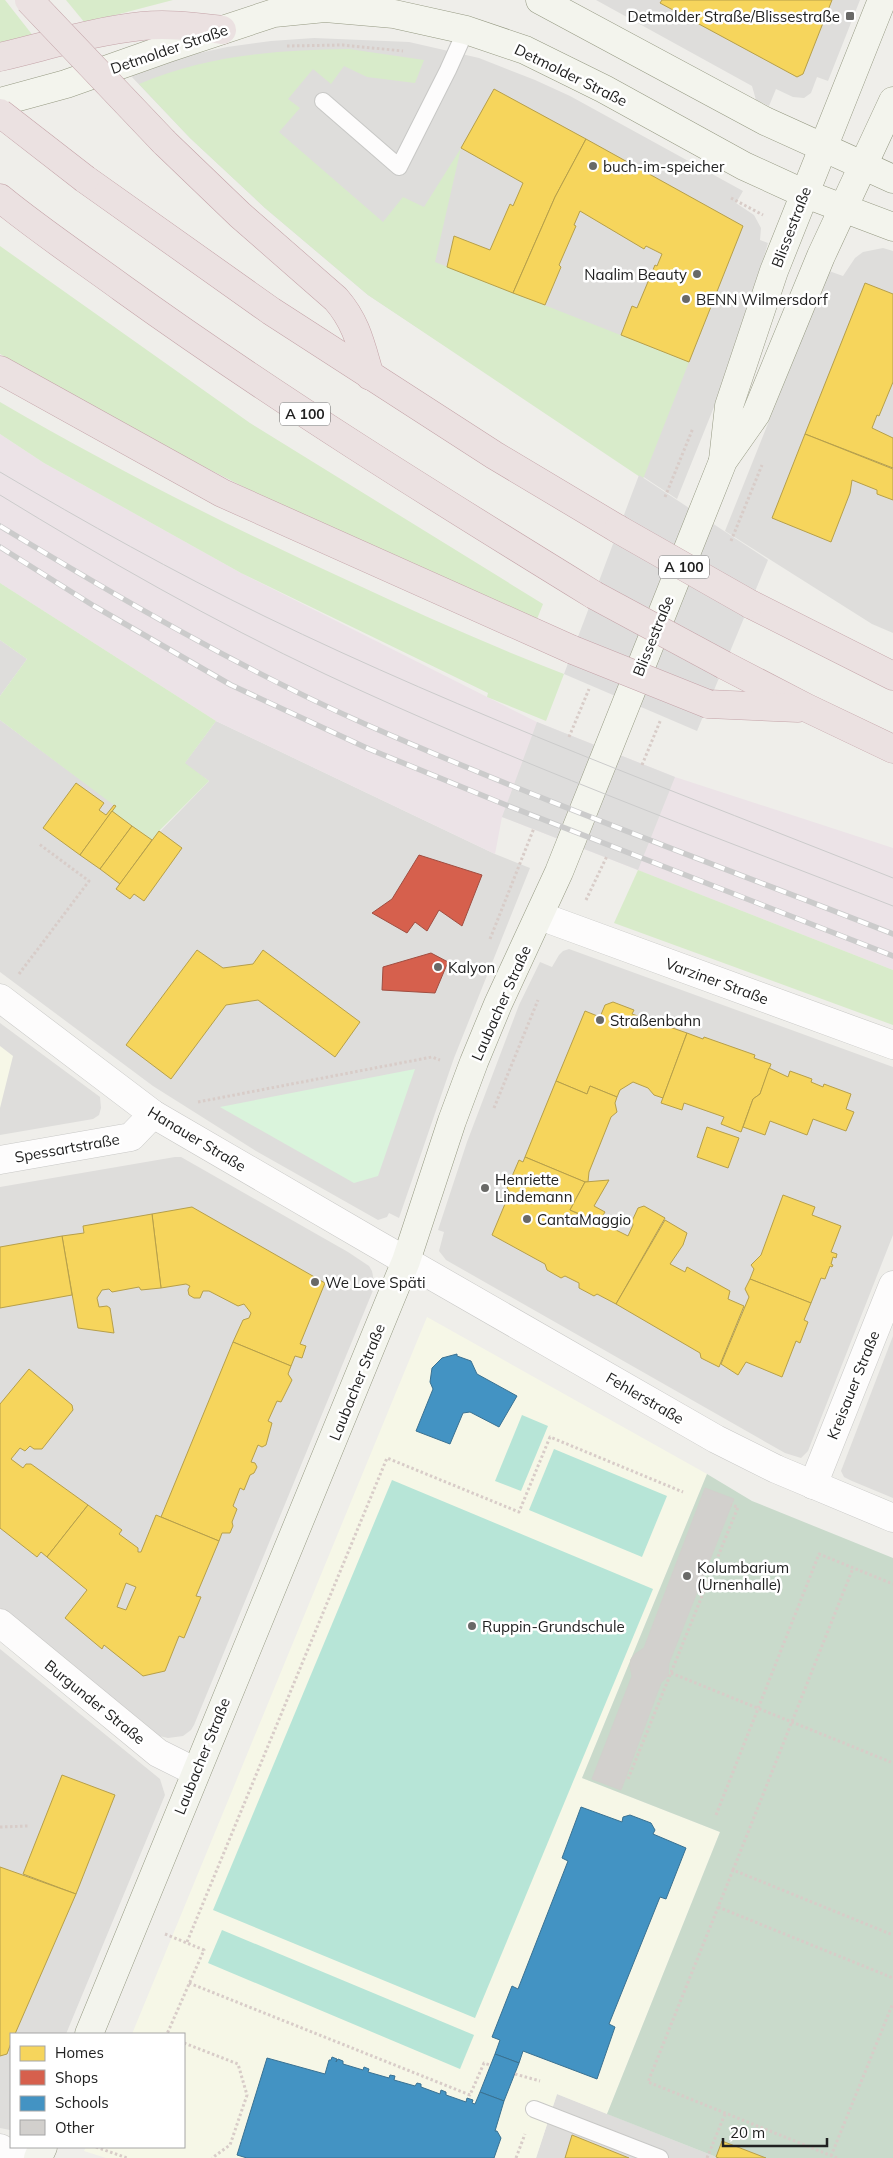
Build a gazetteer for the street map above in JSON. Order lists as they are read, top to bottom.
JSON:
{
  "streets": {
    "highway": ["A 100"],
    "street": [
      "Detmolder Straße",
      "Blissestraße",
      "Varziner Straße",
      "Laubacher Straße",
      "Hanauer Straße",
      "Spessartstraße",
      "Kreisauer Straße",
      "Fehlerstraße",
      "Burgunder Straße"
    ]
  },
  "crossings": [
    ["Detmolder Straße", "Blissestraße"],
    ["Blissestraße", "Laubacher Straße"],
    ["Varziner Straße", "Laubacher Straße"],
    ["Laubacher Straße", "Hanauer Straße"],
    ["Laubacher Straße", "Fehlerstraße"],
    ["Laubacher Straße", "Burgunder Straße"],
    ["Hanauer Straße", "Spessartstraße"],
    ["Hanauer Straße", "Fehlerstraße"],
    ["Kreisauer Straße", "Fehlerstraße"]
  ],
  "places": {
    "transit": ["Detmolder Straße/Blissestraße"],
    "other": [
      "buch-im-speicher",
      "Naalim Beauty",
      "BENN Wilmersdorf",
      "Kalyon",
      "Straßenbahn",
      "Henriette Lindemann",
      "CantaMaggio",
      "We Love Späti",
      "Kolumbarium (Urnenhalle)",
      "Ruppin-Grundschule"
    ]
  },
  "legend": [
    "Homes",
    "Shops",
    "Schools",
    "Other"
  ],
  "scale_bar": "20 m"
}
